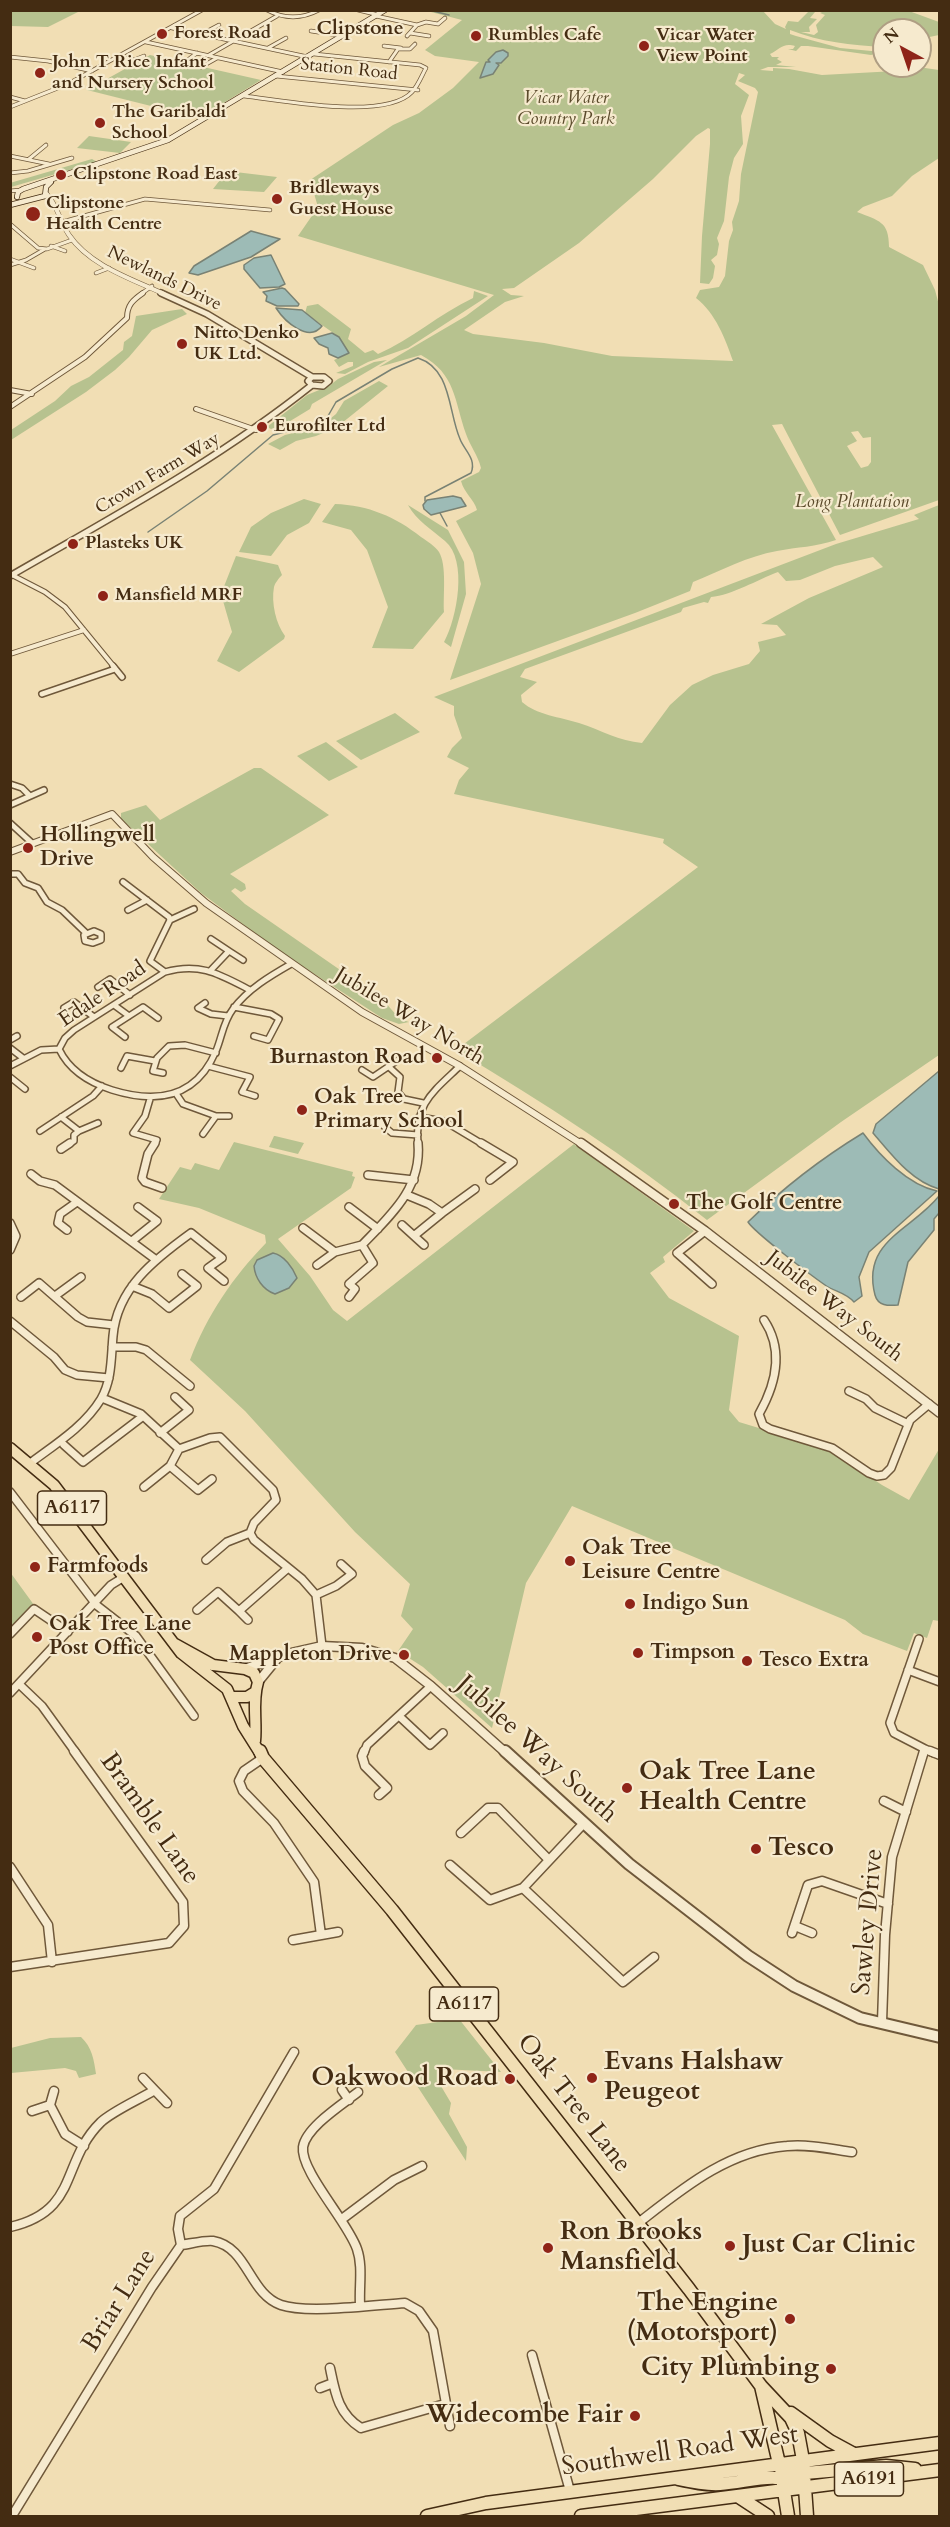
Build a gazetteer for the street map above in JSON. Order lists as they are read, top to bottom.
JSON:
{
  "streets": {
    "main road": [
      "A6117",
      "Oak Tree Lane",
      "Southwell Road West",
      "A6191"
    ],
    "street": [
      "Station Road",
      "Newlands Drive",
      "Crown Farm Way",
      "Edale Road",
      "Jubilee Way North",
      "Jubilee Way South",
      "Bramble Lane",
      "Sawley Drive",
      "Briar Lane"
    ]
  },
  "crossings": [
    ["Newlands Drive", "Crown Farm Way"],
    ["Jubilee Way North", "Jubilee Way South"],
    ["Jubilee Way South", "A6117"],
    ["Jubilee Way South", "Sawley Drive"],
    ["Jubilee Way South", "Oak Tree Lane"],
    ["A6117", "Oak Tree Lane"],
    ["A6117", "Southwell Road West"],
    ["Oak Tree Lane", "Southwell Road West"]
  ],
  "districts": ["Clipstone"],
  "parks": ["Vicar Water Country Park", "Long Plantation"],
  "places": [
    "Forest Road",
    "Rumbles Cafe",
    "Vicar Water View Point",
    "John T Rice Infant and Nursery School",
    "The Garibaldi School",
    "Clipstone Road East",
    "Bridleways Guest House",
    "Clipstone Health Centre",
    "Nitto Denko UK Ltd.",
    "Eurofilter Ltd",
    "Plasteks UK",
    "Mansfield MRF",
    "Hollingwell Drive",
    "Burnaston Road",
    "Oak Tree Primary School",
    "The Golf Centre",
    "Oak Tree Leisure Centre",
    "Farmfoods",
    "Indigo Sun",
    "Oak Tree Lane Post Office",
    "Timpson",
    "Mappleton Drive",
    "Tesco Extra",
    "Oak Tree Lane Health Centre",
    "Tesco",
    "Evans Halshaw Peugeot",
    "Oakwood Road",
    "Just Car Clinic",
    "Ron Brooks Mansfield",
    "The Engine (Motorsport)",
    "City Plumbing",
    "Widecombe Fair"
  ],
  "north": "top left"
}
